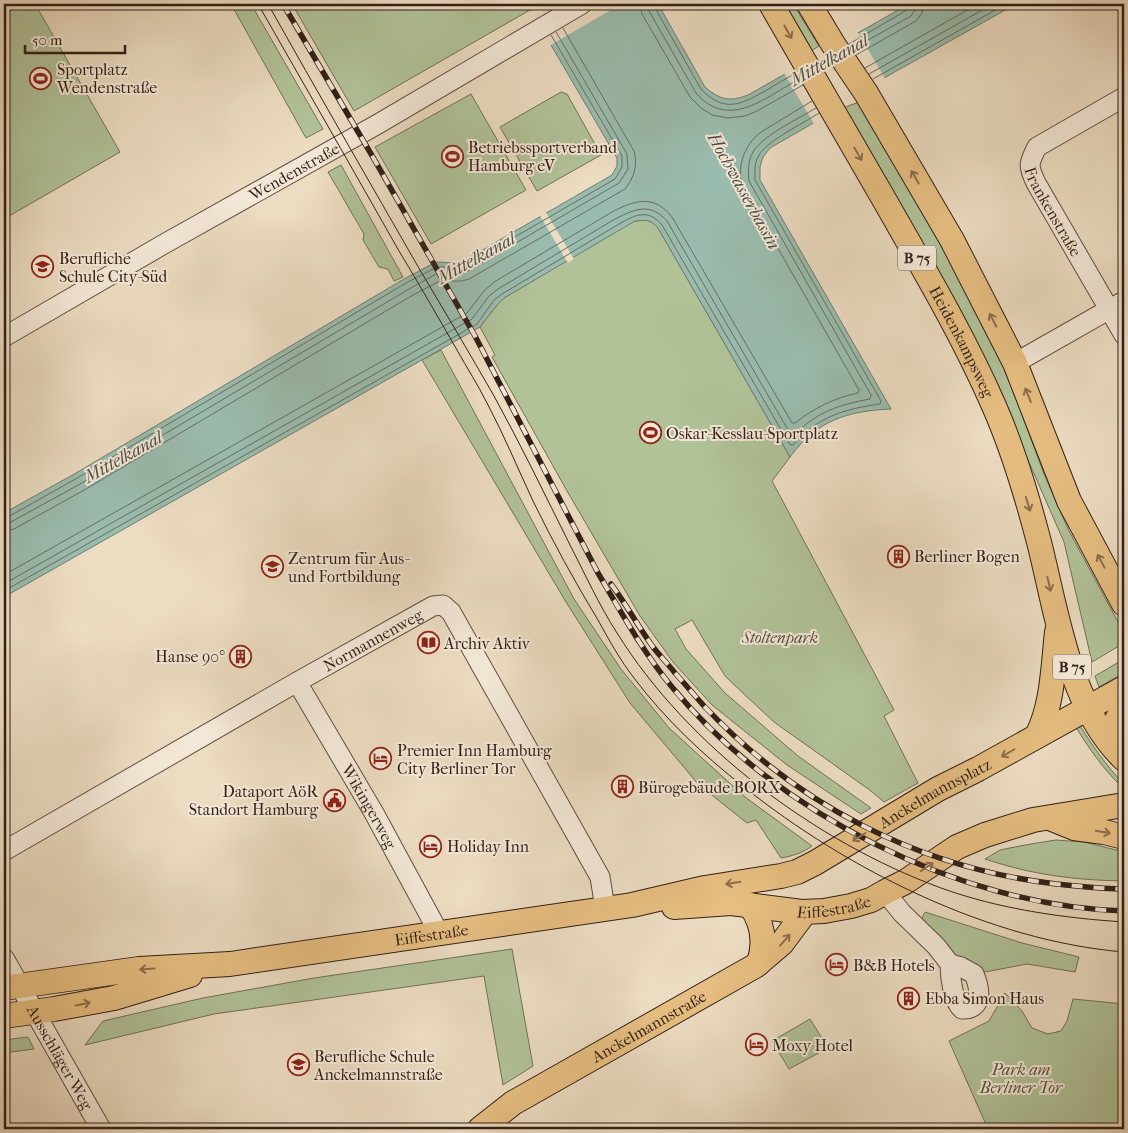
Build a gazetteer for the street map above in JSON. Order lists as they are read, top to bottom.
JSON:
{
  "streets": {
    "main road": [
      "B 75",
      "Heidenkampsweg",
      "Anckelmannsplatz",
      "Eiffestraße",
      "Anckelmannstraße"
    ],
    "street": [
      "Wendenstraße",
      "Frankenstraße",
      "Normannenweg",
      "Wikingerweg",
      "Ausschläger Weg"
    ]
  },
  "crossings": [
    ["B 75", "Heidenkampsweg"],
    ["B 75", "Anckelmannsplatz"],
    ["Heidenkampsweg", "Anckelmannsplatz"],
    ["Normannenweg", "Wikingerweg"],
    ["Normannenweg", "Eiffestraße"],
    ["Anckelmannsplatz", "Eiffestraße"],
    ["Wikingerweg", "Eiffestraße"],
    ["Eiffestraße", "Anckelmannstraße"],
    ["Eiffestraße", "Ausschläger Weg"]
  ],
  "water": ["Mittelkanal", "Hochwasserbassin"],
  "parks": ["Stoltenpark", "Park am Berliner Tor"],
  "places": {
    "sports": ["Sportplatz Wendenstraße", "Betriebssportverband Hamburg eV", "Oskar-Kesslau-Sportplatz"],
    "school or university": ["Berufliche Schule City-Süd", "Zentrum für Aus- und Fortbildung", "Berufliche Schule Anckelmannstraße"],
    "building": [
      "Berliner Bogen",
      "Hanse 90°",
      "Bürogebäude BORX",
      "Ebba Simon Haus"
    ],
    "library": ["Archiv Aktiv"],
    "hotel": [
      "Premier Inn Hamburg City Berliner Tor",
      "Holiday Inn",
      "B&B Hotels",
      "Moxy Hotel"
    ],
    "public building": ["Dataport AöR Standort Hamburg"]
  },
  "scale_bar": "50 m"
}
